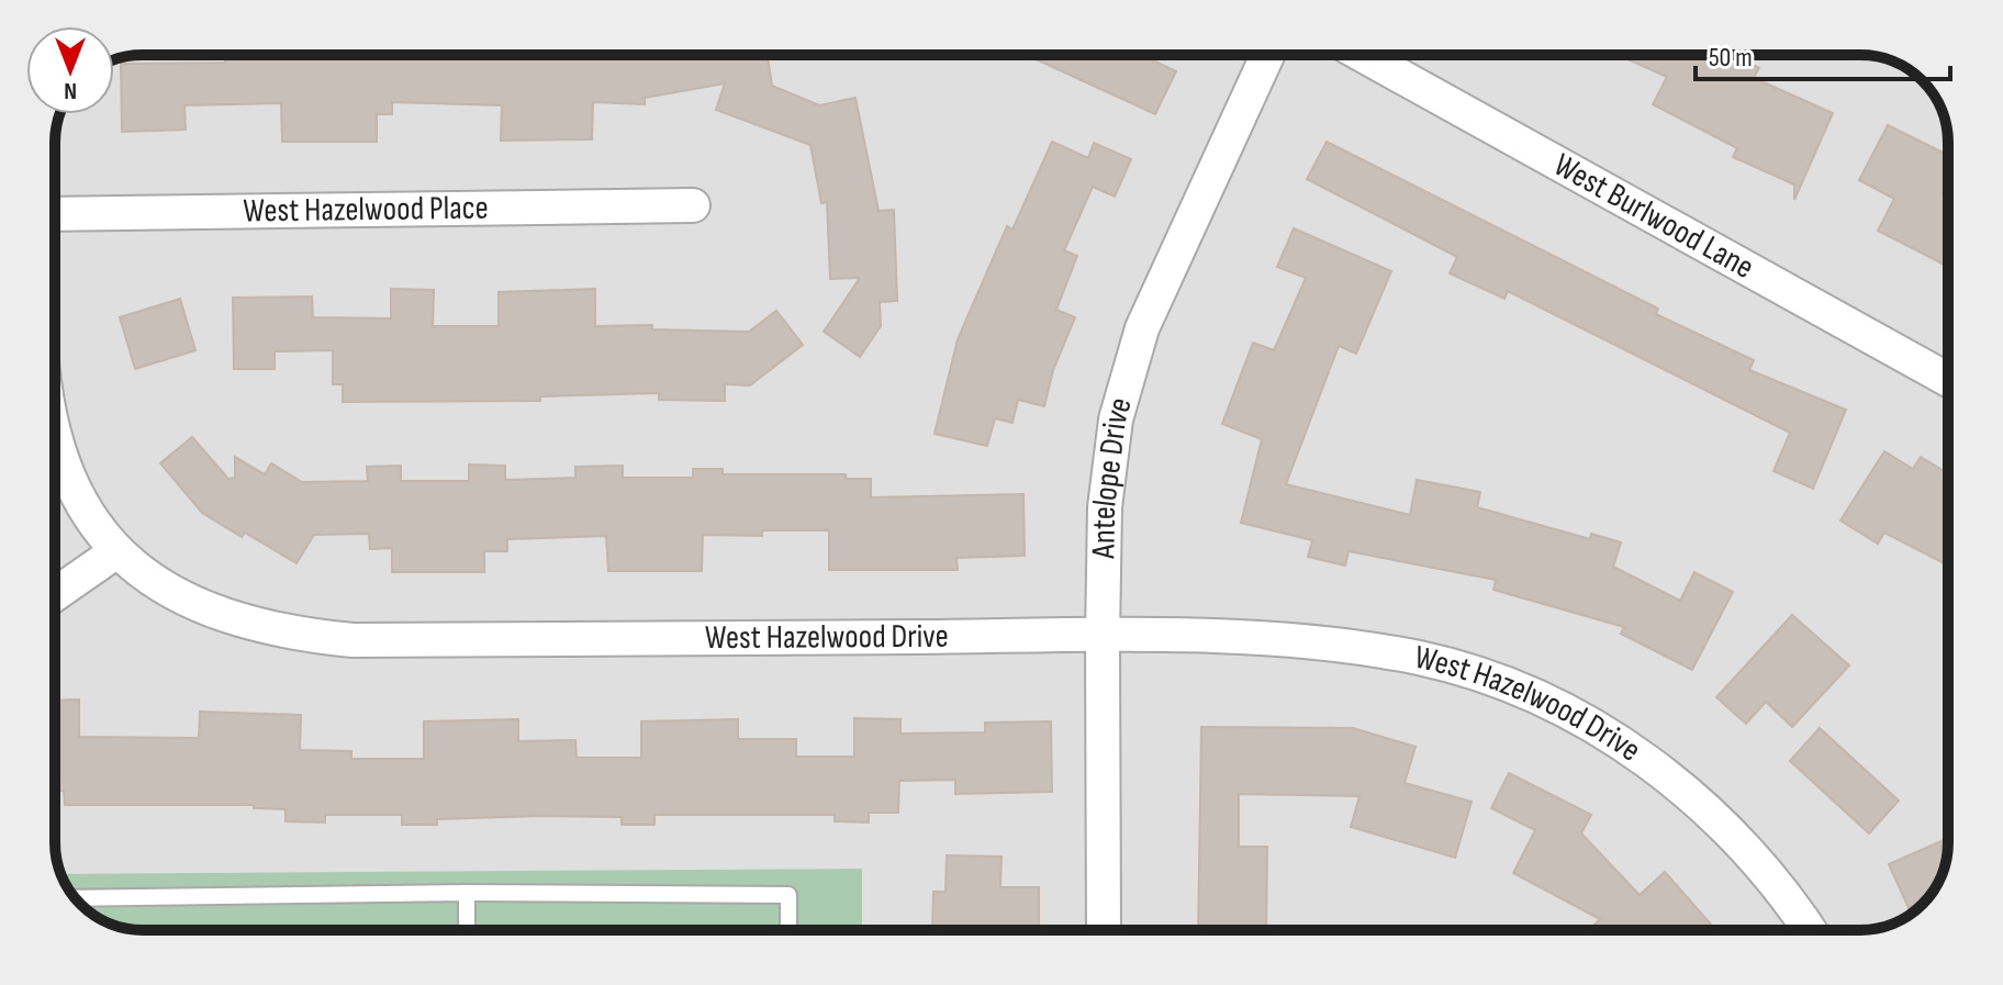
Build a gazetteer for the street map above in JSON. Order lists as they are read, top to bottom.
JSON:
{
  "streets": {
    "street": [
      "West Hazelwood Place",
      "West Burlwood Lane",
      "Antelope Drive",
      "West Hazelwood Drive"
    ]
  },
  "crossings": [
    ["Antelope Drive", "West Hazelwood Drive"]
  ],
  "scale_bar": "50 m",
  "north": "bottom"
}
